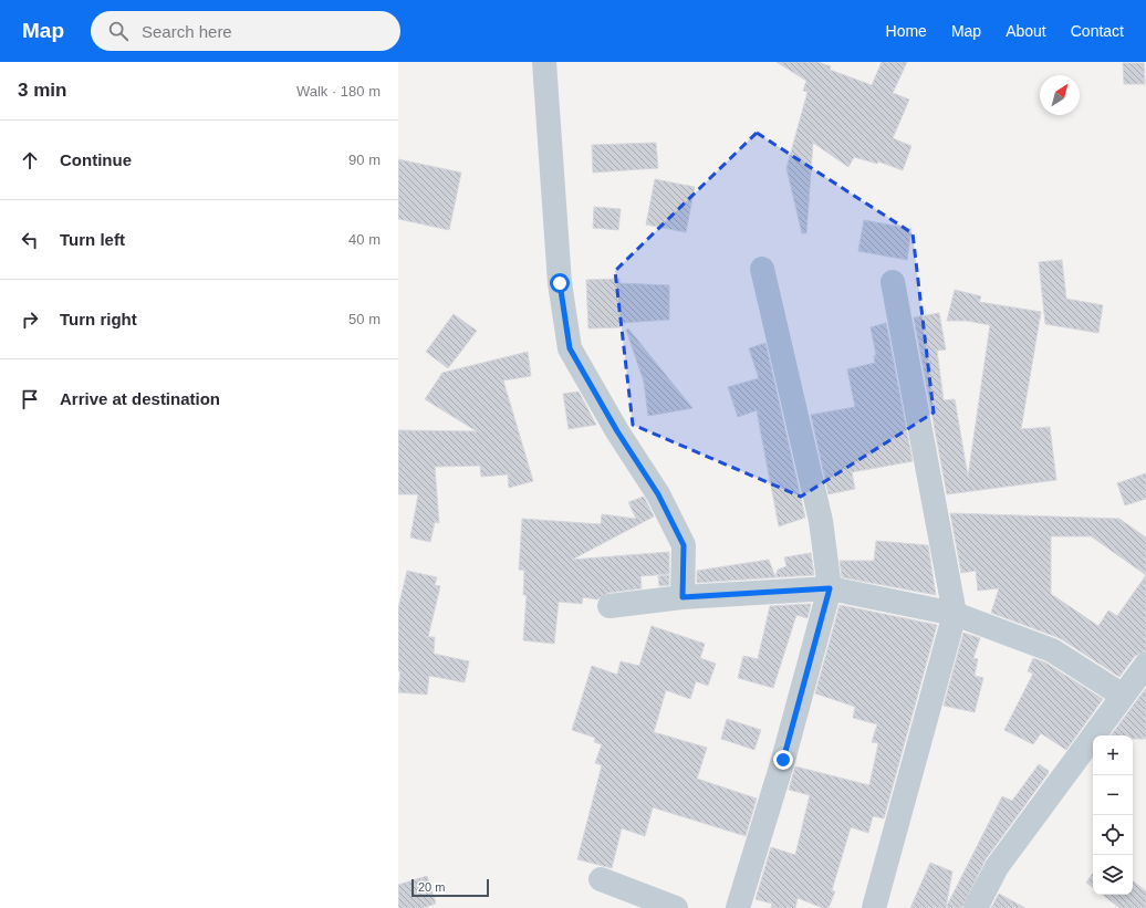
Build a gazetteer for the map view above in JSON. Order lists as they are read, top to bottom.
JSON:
{
  "scale_bar": "20 m",
  "north": "top right",
  "page": {
    "header": "Map",
    "search": "Search here",
    "nav": [
      "Home",
      "Map",
      "About",
      "Contact"
    ],
    "heading": ["3 min", "Walk · 180 m"],
    "list": [
      ["Continue", "90 m"],
      ["Turn left", "40 m"],
      ["Turn right", "50 m"],
      "Arrive at destination"
    ],
    "map_buttons": ["+", "−"],
    "scale": "20 m"
  }
}
